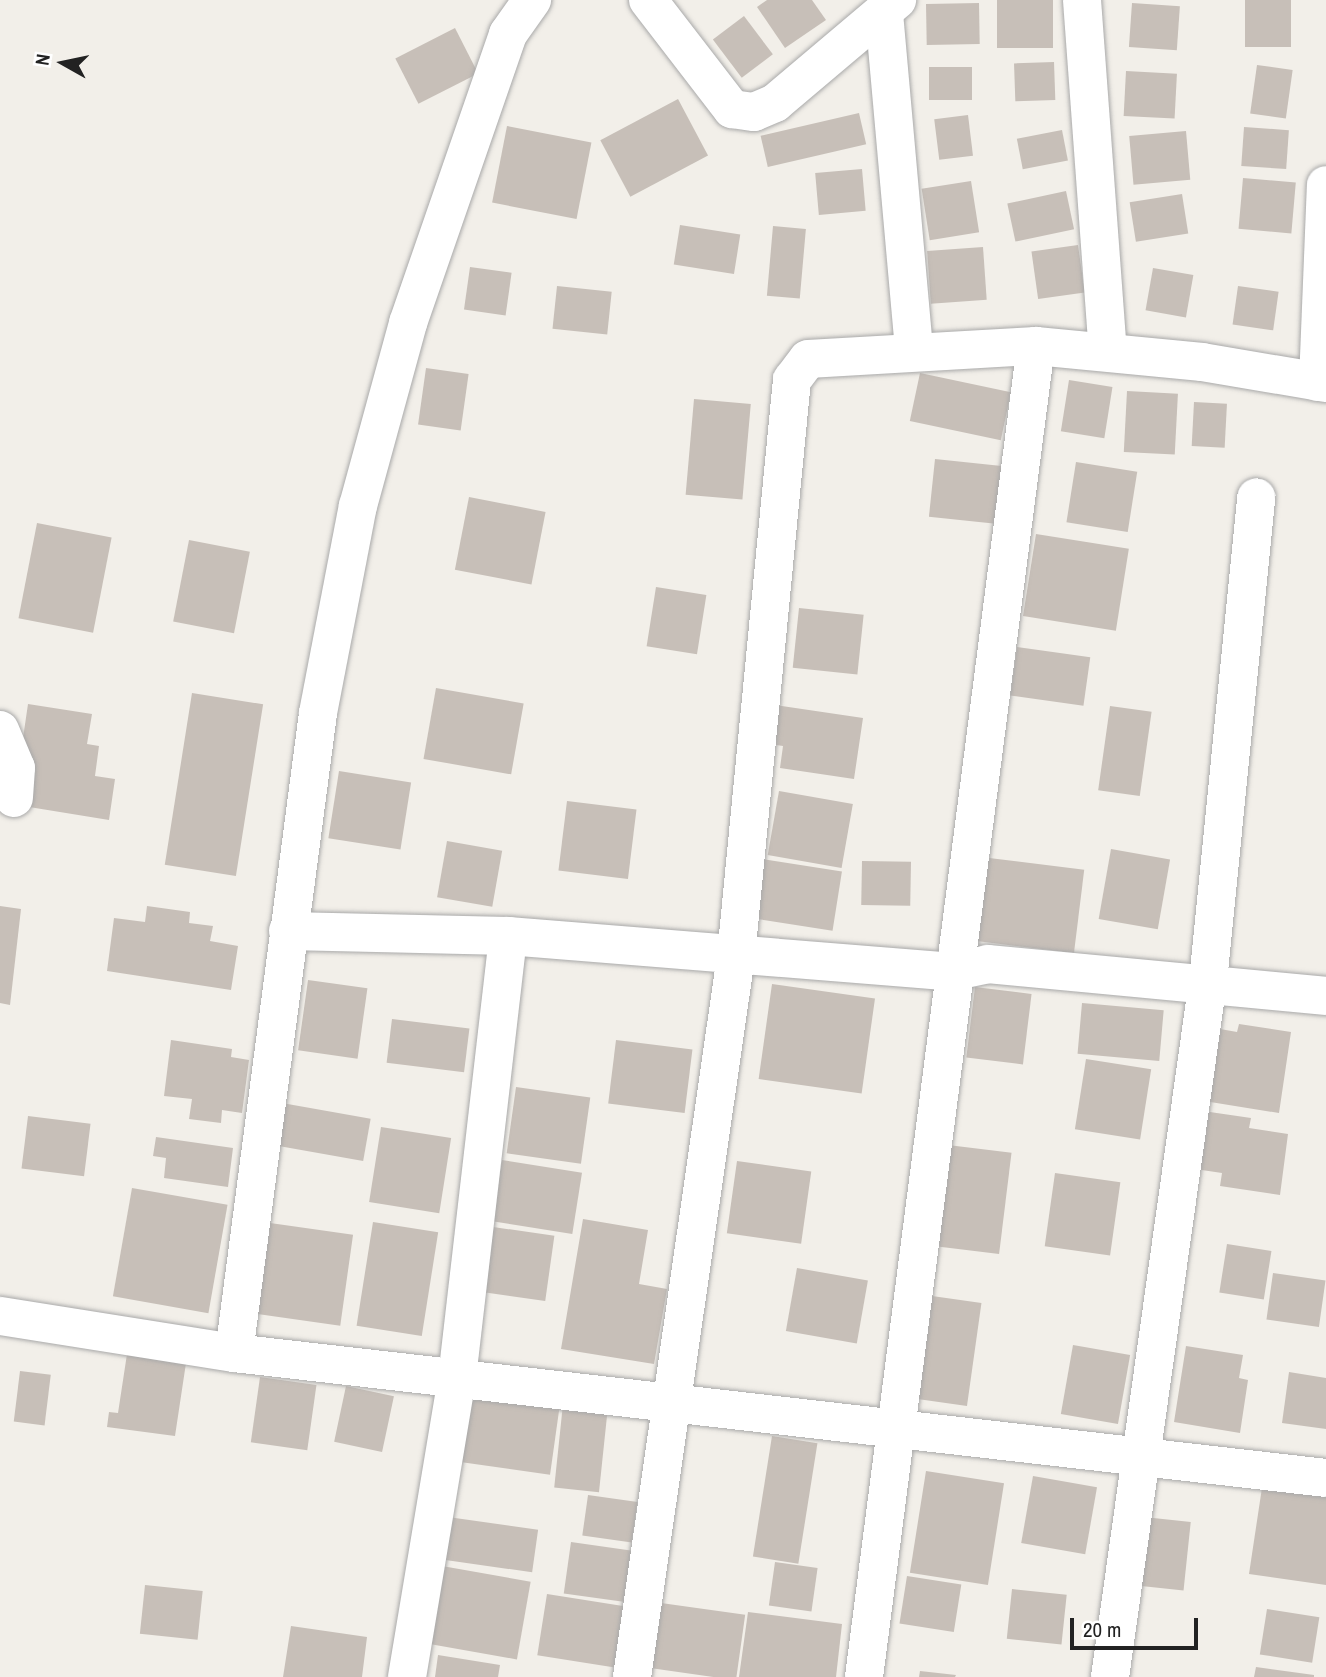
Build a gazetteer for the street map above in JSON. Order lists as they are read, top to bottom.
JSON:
{
  "scale_bar": "20 m",
  "north": "left"
}
